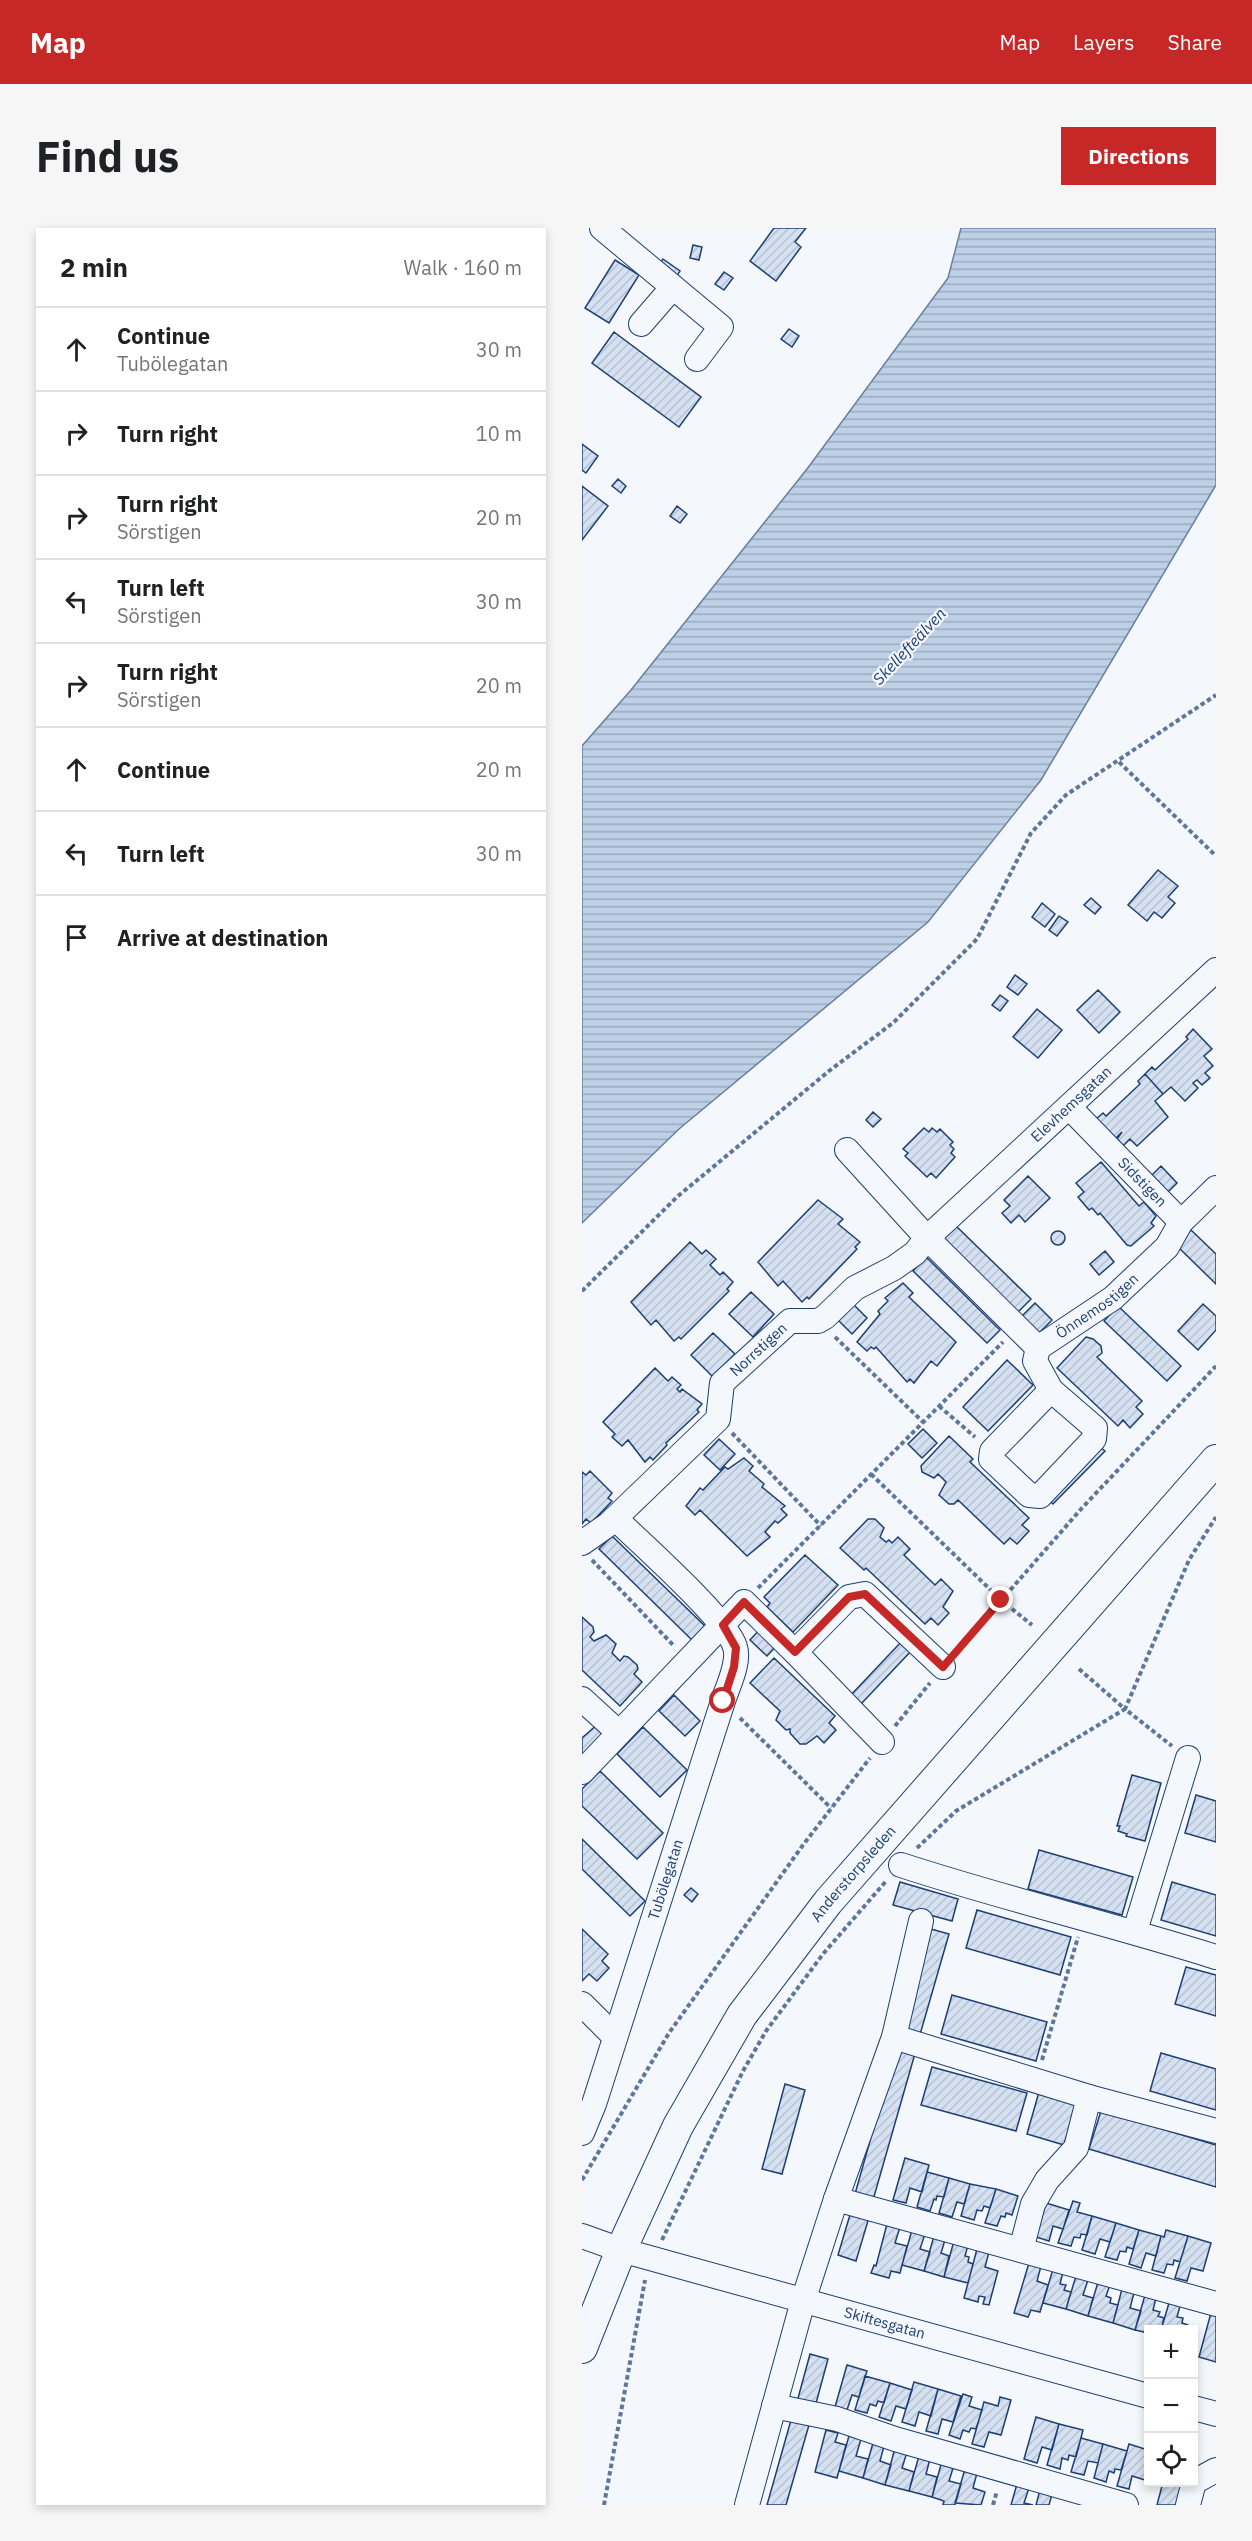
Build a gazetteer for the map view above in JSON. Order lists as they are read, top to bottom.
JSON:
{
  "streets": {
    "main road": ["Anderstorpsleden"],
    "street": [
      "Elevhemsgatan",
      "Sidstigen",
      "Önnemostigen",
      "Norrstigen",
      "Tubölegatan",
      "Skiftesgatan"
    ]
  },
  "crossings": [
    ["Elevhemsgatan", "Sidstigen"],
    ["Sidstigen", "Önnemostigen"],
    ["Anderstorpsleden", "Skiftesgatan"]
  ],
  "water": ["Skellefteälven"],
  "page": {
    "header": "Map",
    "nav": ["Map", "Layers", "Share"],
    "buttons": "Directions",
    "title": "Find us",
    "heading": ["2 min", "Walk · 160 m"],
    "list": [
      ["Continue", "Tubölegatan", "30 m"],
      ["Turn right", "10 m"],
      ["Turn right", "Sörstigen", "20 m"],
      ["Turn left", "Sörstigen", "30 m"],
      ["Turn right", "Sörstigen", "20 m"],
      ["Continue", "20 m"],
      ["Turn left", "30 m"],
      "Arrive at destination"
    ],
    "map_buttons": ["+", "−"]
  }
}
